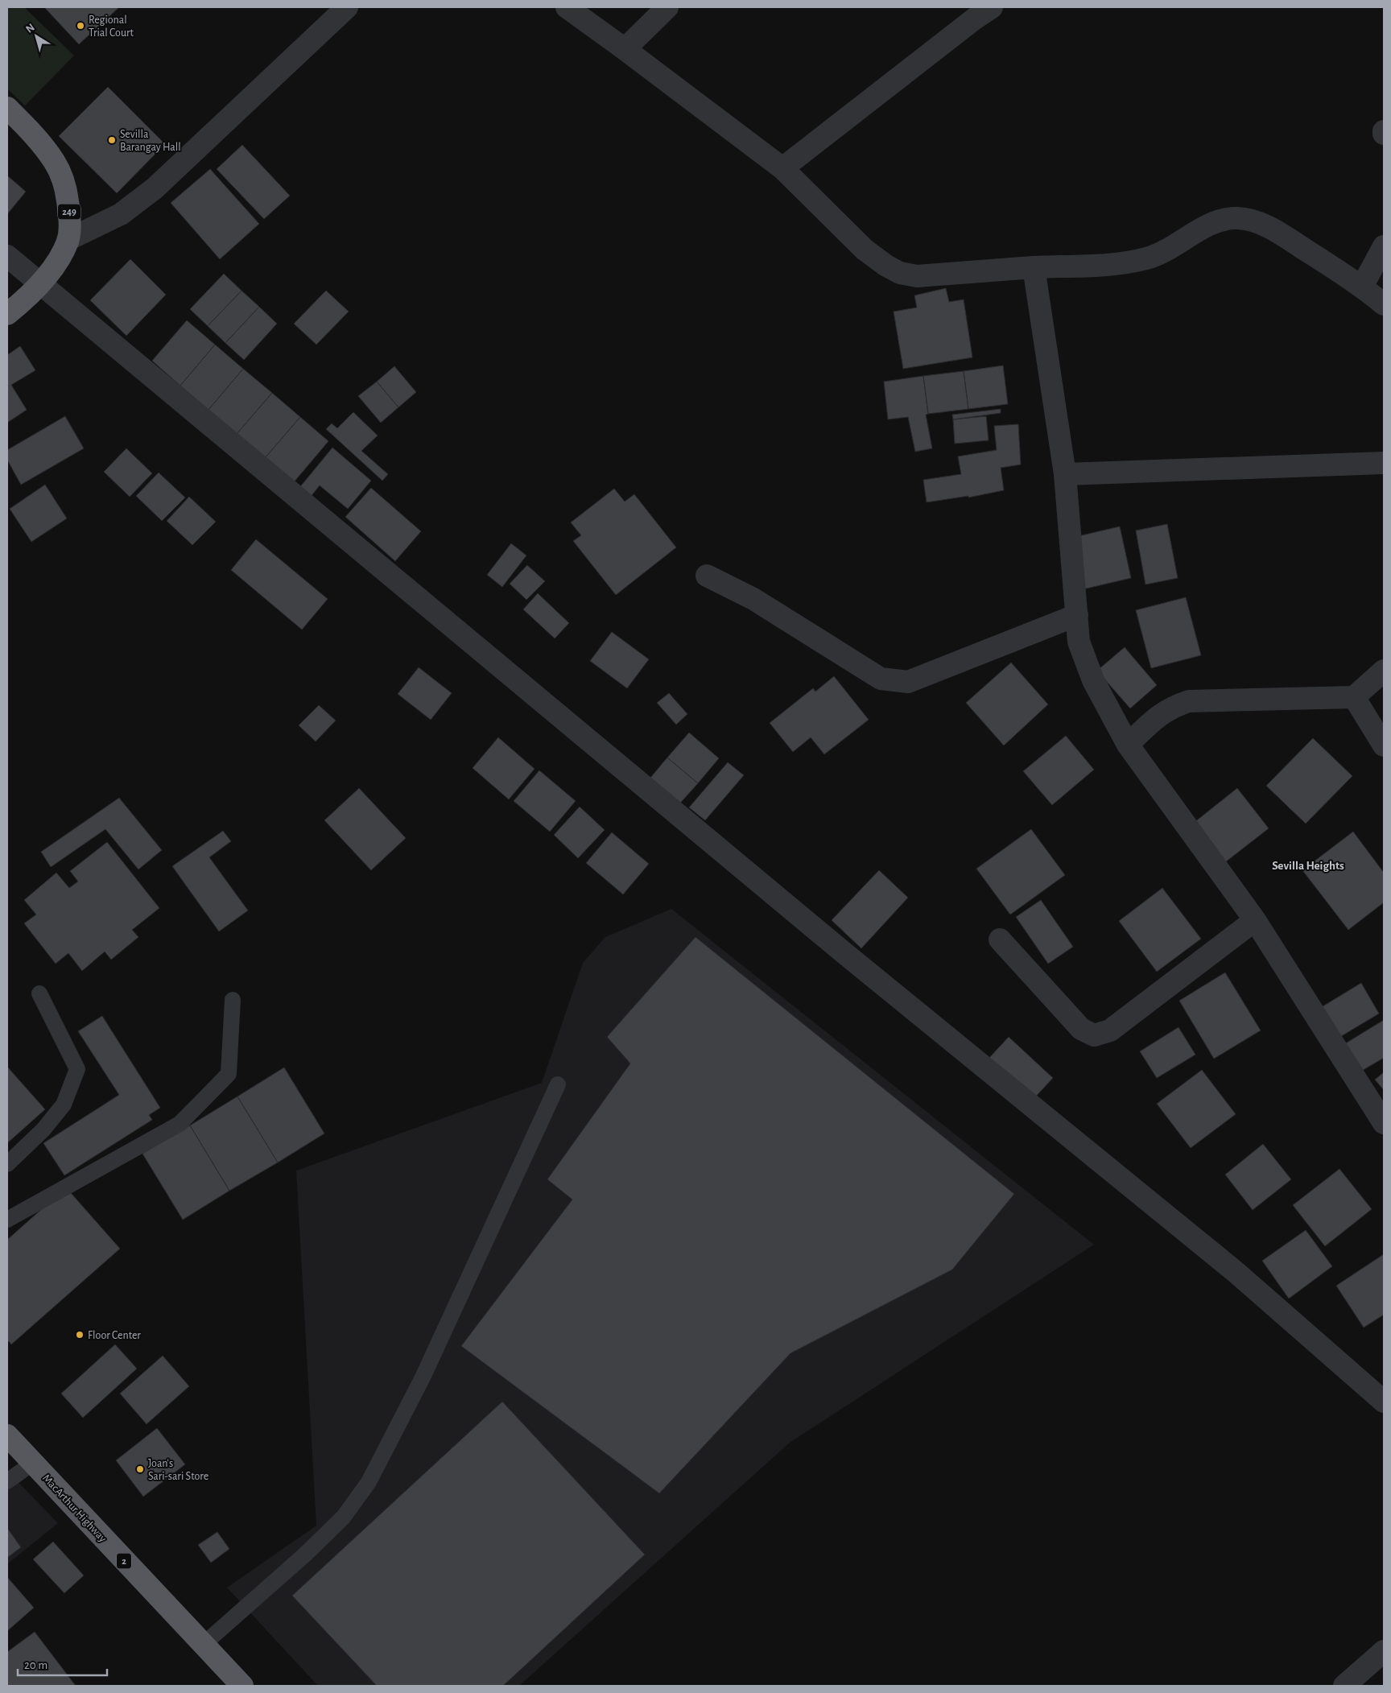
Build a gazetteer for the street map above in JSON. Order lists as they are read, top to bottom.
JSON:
{
  "streets": {
    "highway": ["249", "MacArthur Highway", "2"]
  },
  "districts": ["Sevilla Heights"],
  "places": [
    "Regional Trial Court",
    "Sevilla Barangay Hall",
    "Floor Center",
    "Joan's Sari-sari Store"
  ],
  "scale_bar": "20 m",
  "north": "top left"
}
